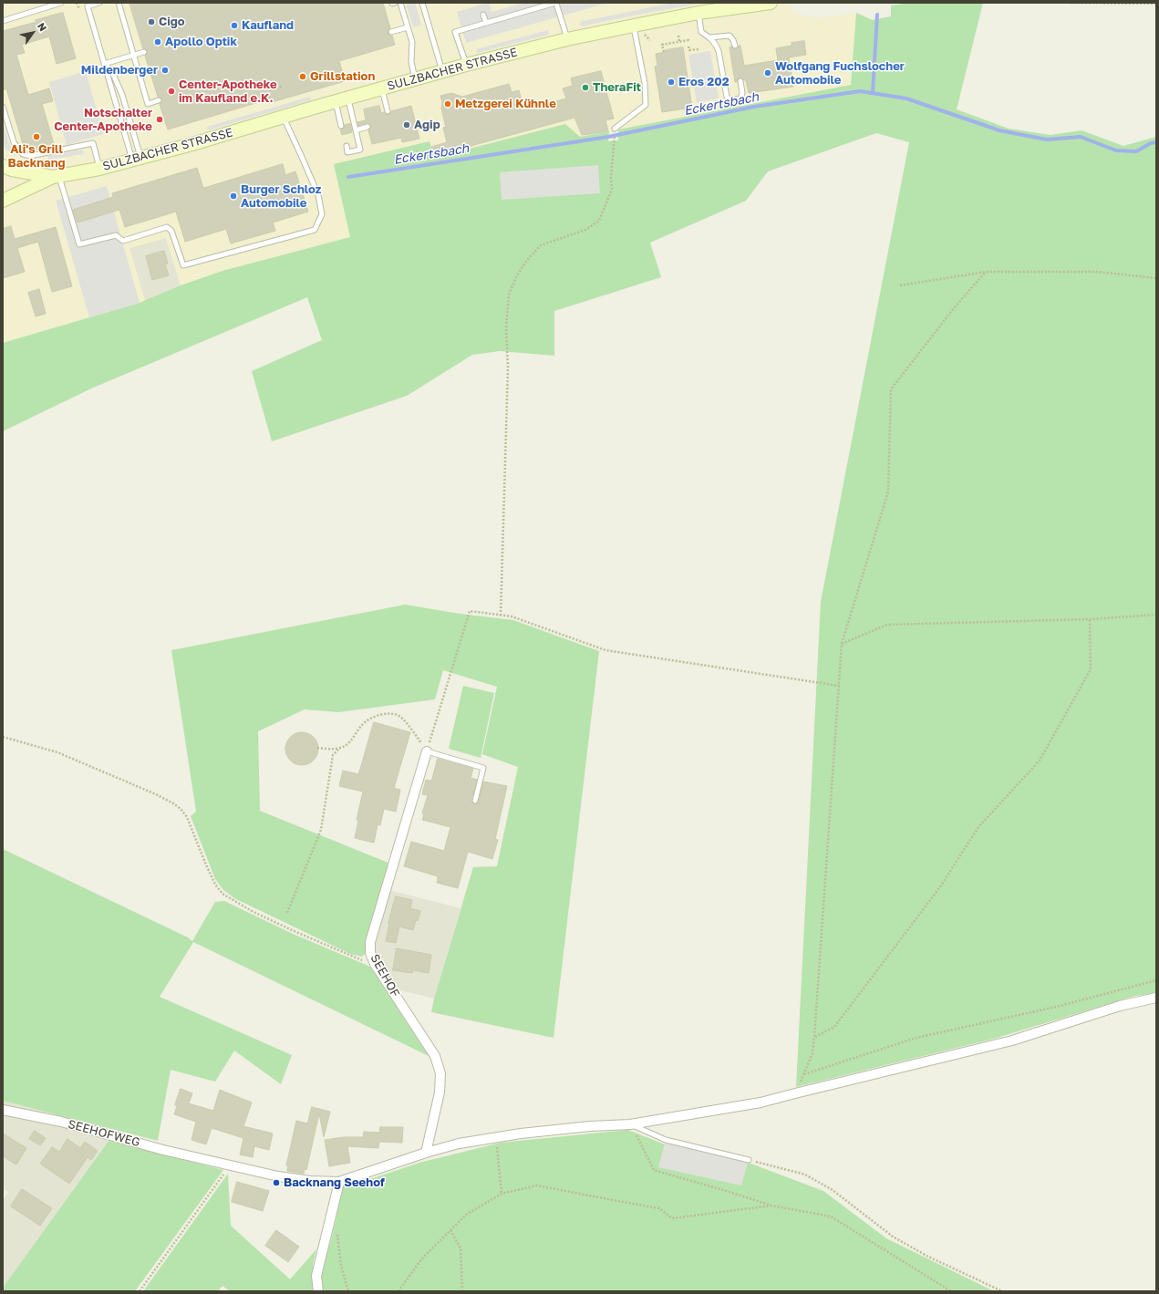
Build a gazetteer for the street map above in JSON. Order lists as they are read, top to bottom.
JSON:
{
  "streets": {
    "street": ["SULZBACHER STRASSE", "SEEHOF", "SEEHOFWEG"]
  },
  "water": ["Eckertsbach"],
  "places": [
    "Cigo",
    "Kaufland",
    "Apollo Optik",
    "Mildenberger",
    "Wolfgang Fuchslocher Automobile",
    "Grillstation",
    "Eros 202",
    "TheraFit",
    "Center-Apotheke im Kaufland e.K.",
    "Metzgerei Kühnle",
    "Notschalter Center-Apotheke",
    "Agip",
    "Ali's Grill Backnang",
    "Burger Schloz Automobile",
    "Backnang Seehof"
  ],
  "north": "top right"
}
